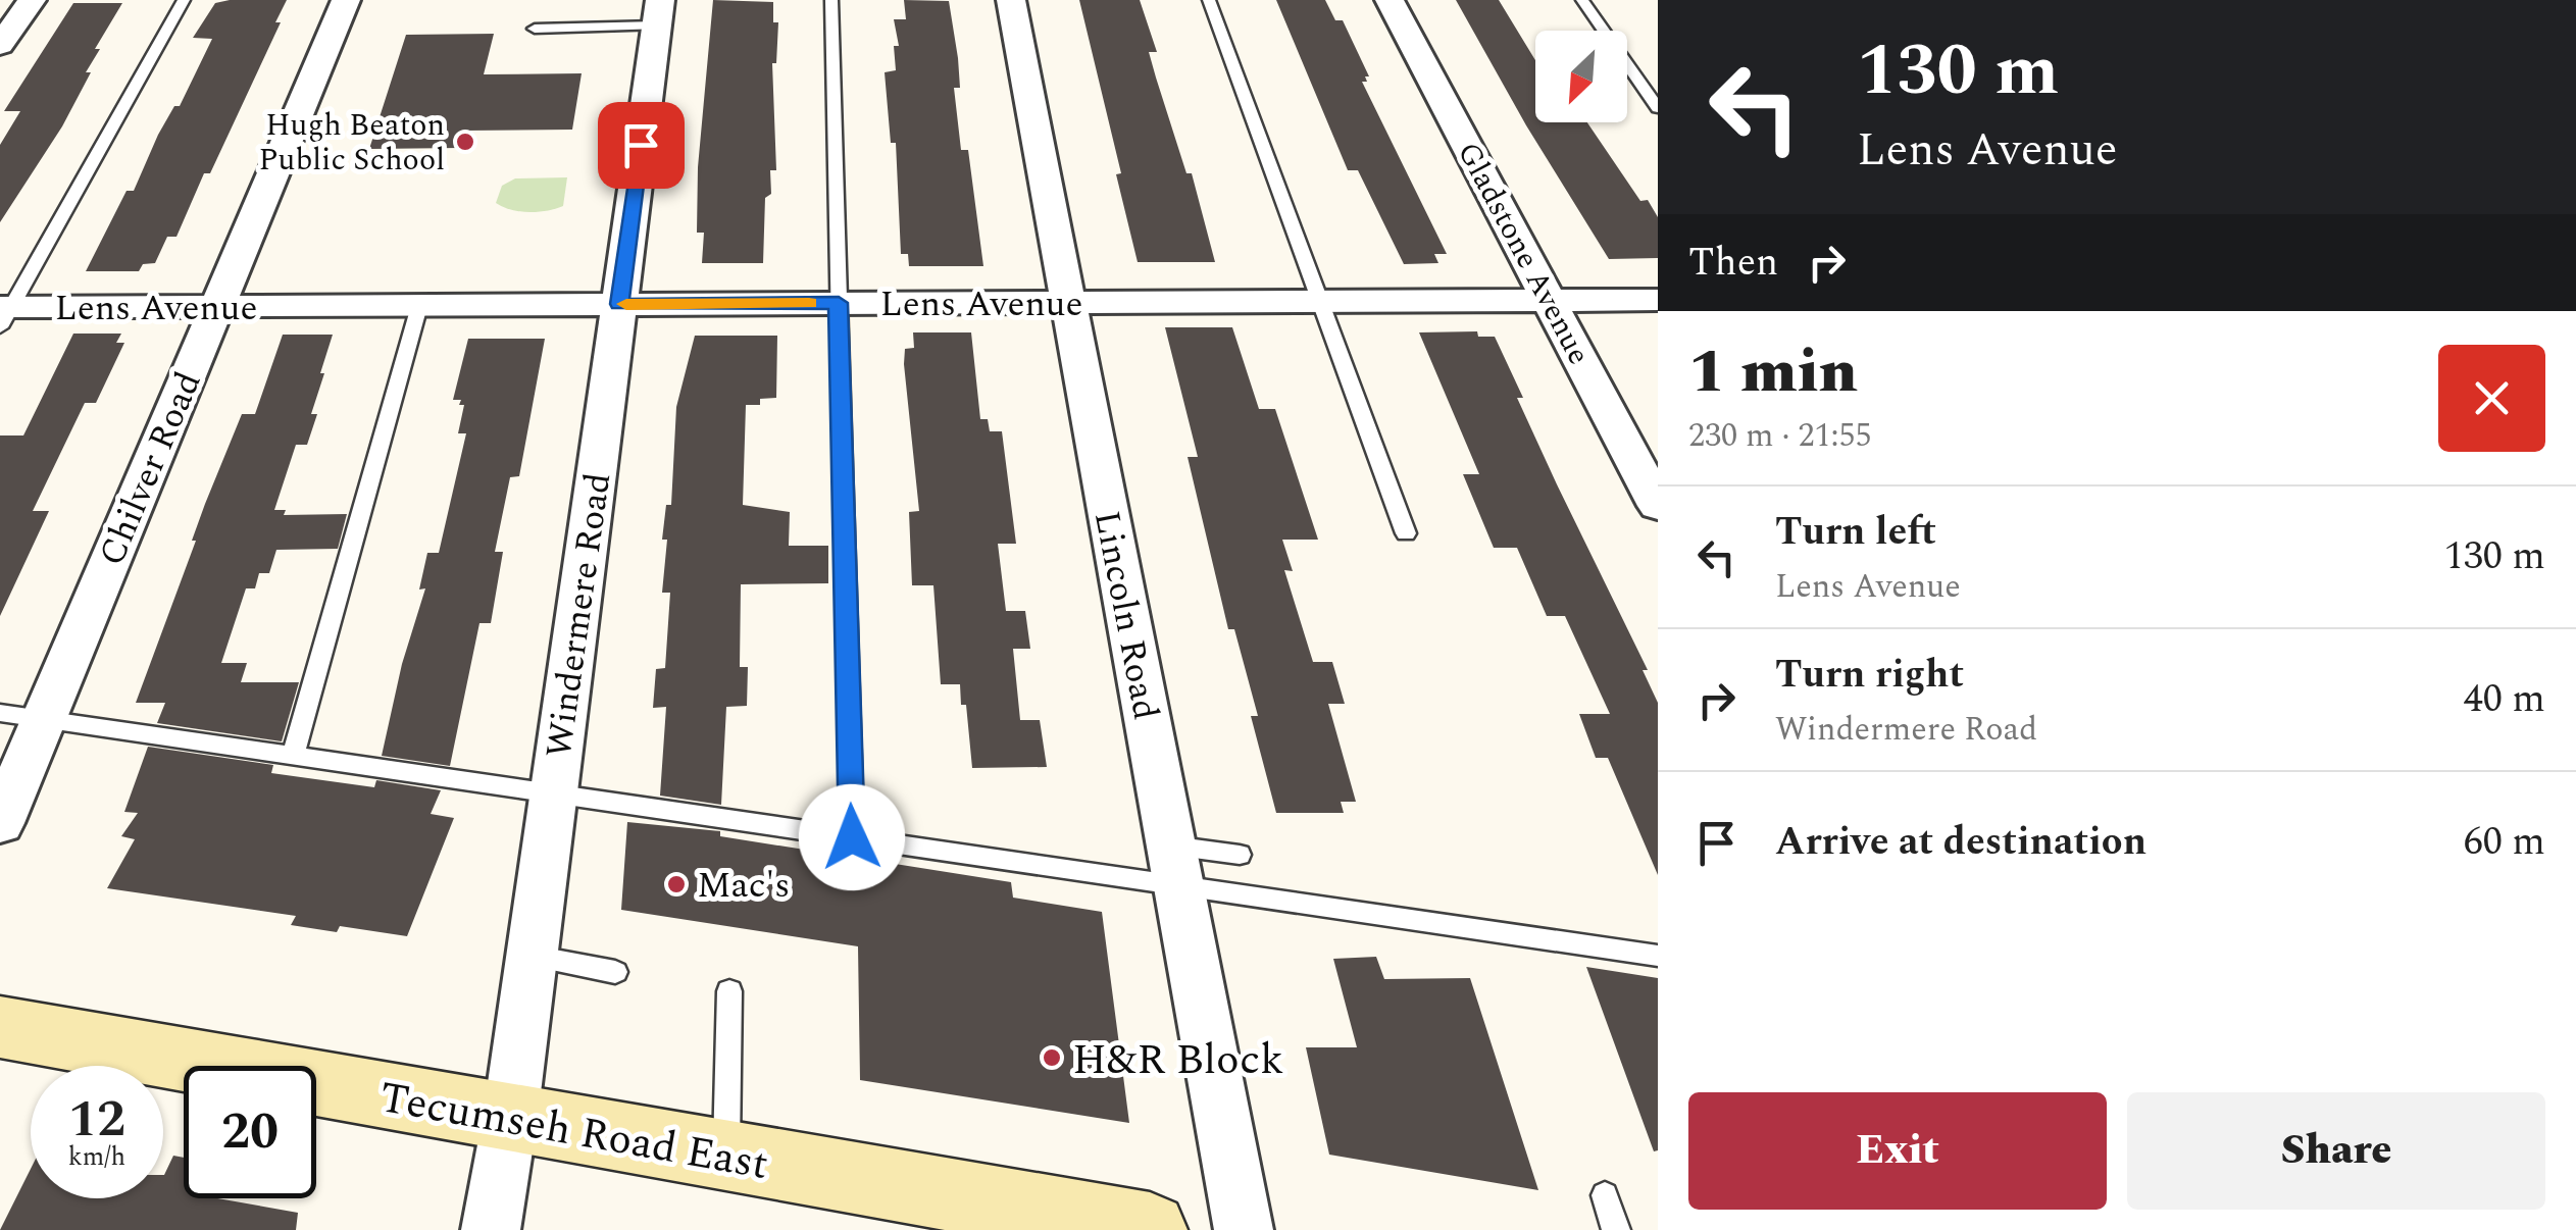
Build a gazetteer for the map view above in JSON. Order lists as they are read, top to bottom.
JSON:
{
  "streets": {
    "main road": ["Tecumseh Road East"],
    "street": [
      "Gladstone Avenue",
      "Lens Avenue",
      "Chilver Road",
      "Windermere Road",
      "Lincoln Road"
    ]
  },
  "crossings": [
    ["Gladstone Avenue", "Lens Avenue"],
    ["Lens Avenue", "Chilver Road"],
    ["Lens Avenue", "Windermere Road"],
    ["Lens Avenue", "Lincoln Road"],
    ["Windermere Road", "Tecumseh Road East"]
  ],
  "places": ["Hugh Beaton Public School", "Mac's", "H&R Block"],
  "north": "bottom left",
  "page": {
    "turn": ["130 m", "Lens Avenue"],
    "then": "Then",
    "heading": ["1 min", "230 m · 21:55"],
    "list": [
      {
        "name": "Turn left",
        "note": "Lens Avenue",
        "value": "130 m"
      },
      {
        "name": "Turn right",
        "note": "Windermere Road",
        "value": "40 m"
      },
      {
        "name": "Arrive at destination",
        "value": "60 m"
      }
    ],
    "speed": "12 km/h",
    "limit": "20",
    "buttons": ["Exit", "Share"]
  }
}
